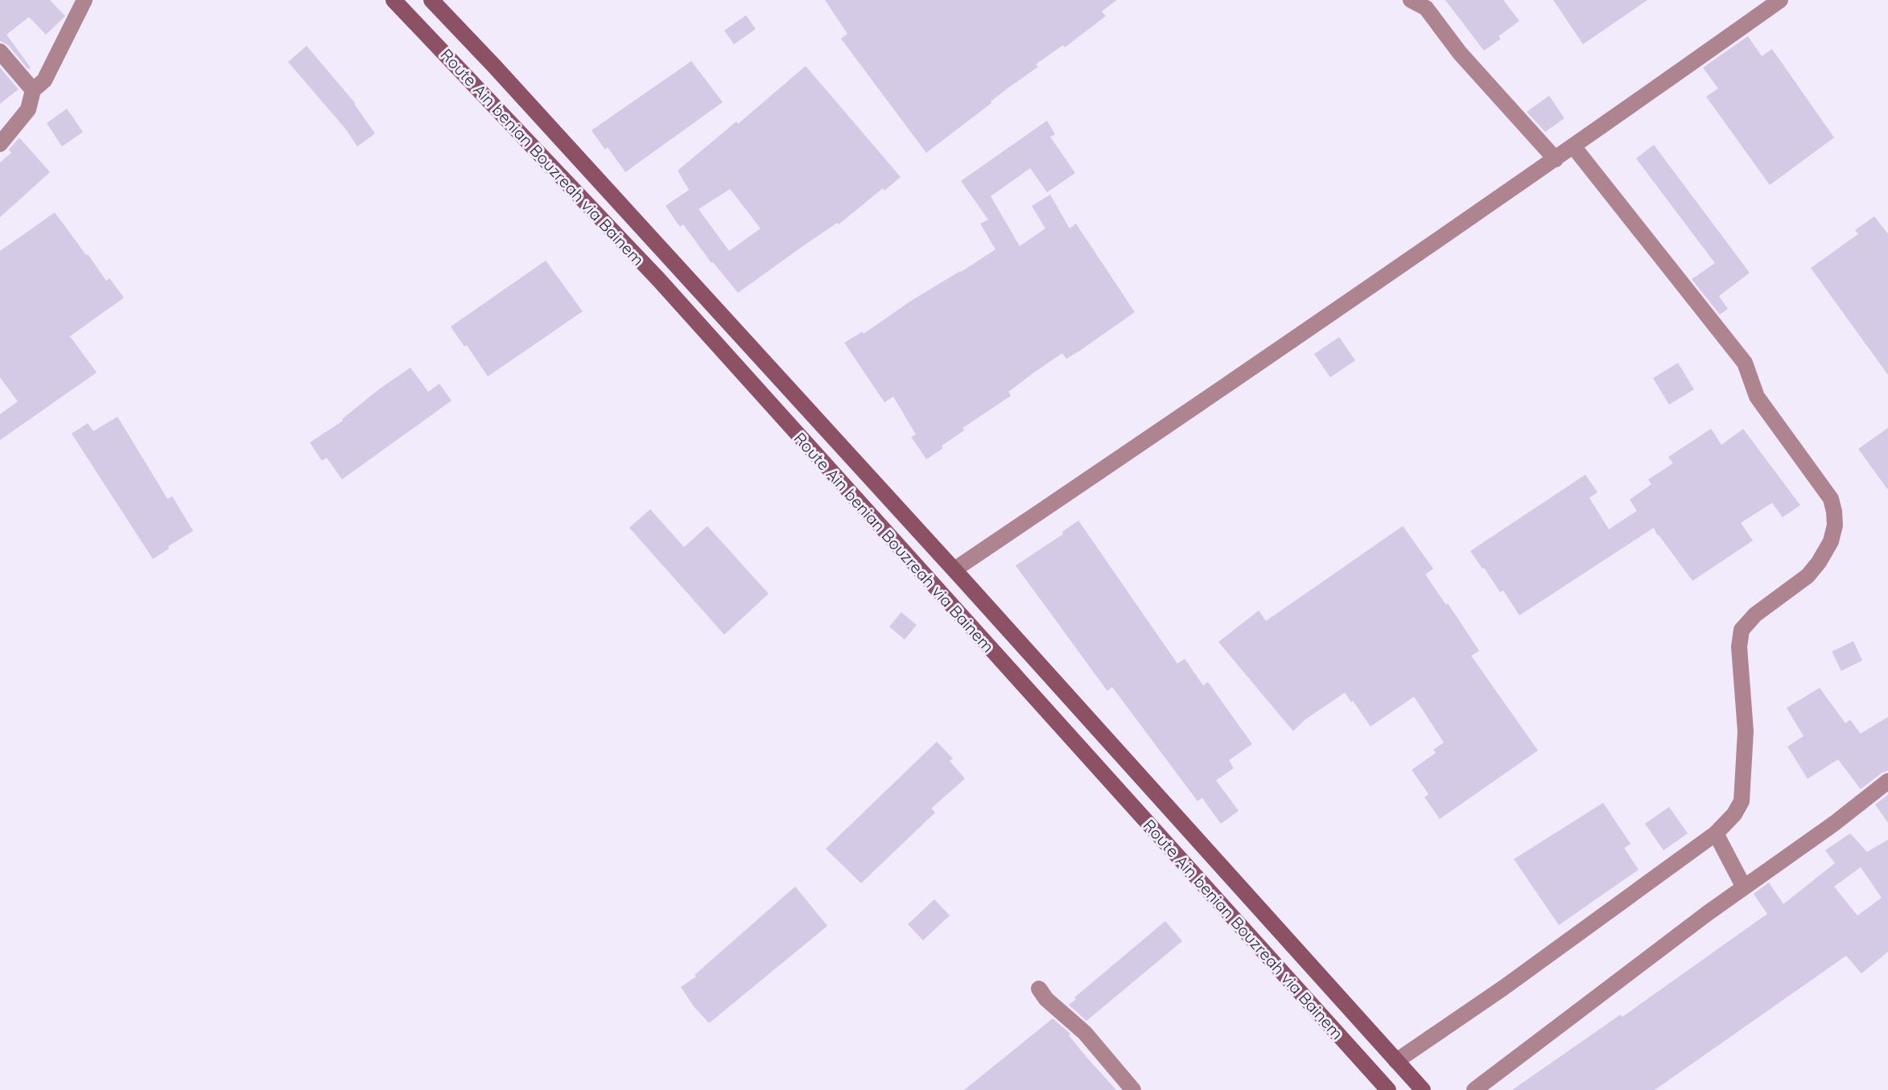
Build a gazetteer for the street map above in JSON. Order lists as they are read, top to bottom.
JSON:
{
  "streets": {
    "main road": ["Route Ain benian Bouzreah via Bainem"]
  }
}
